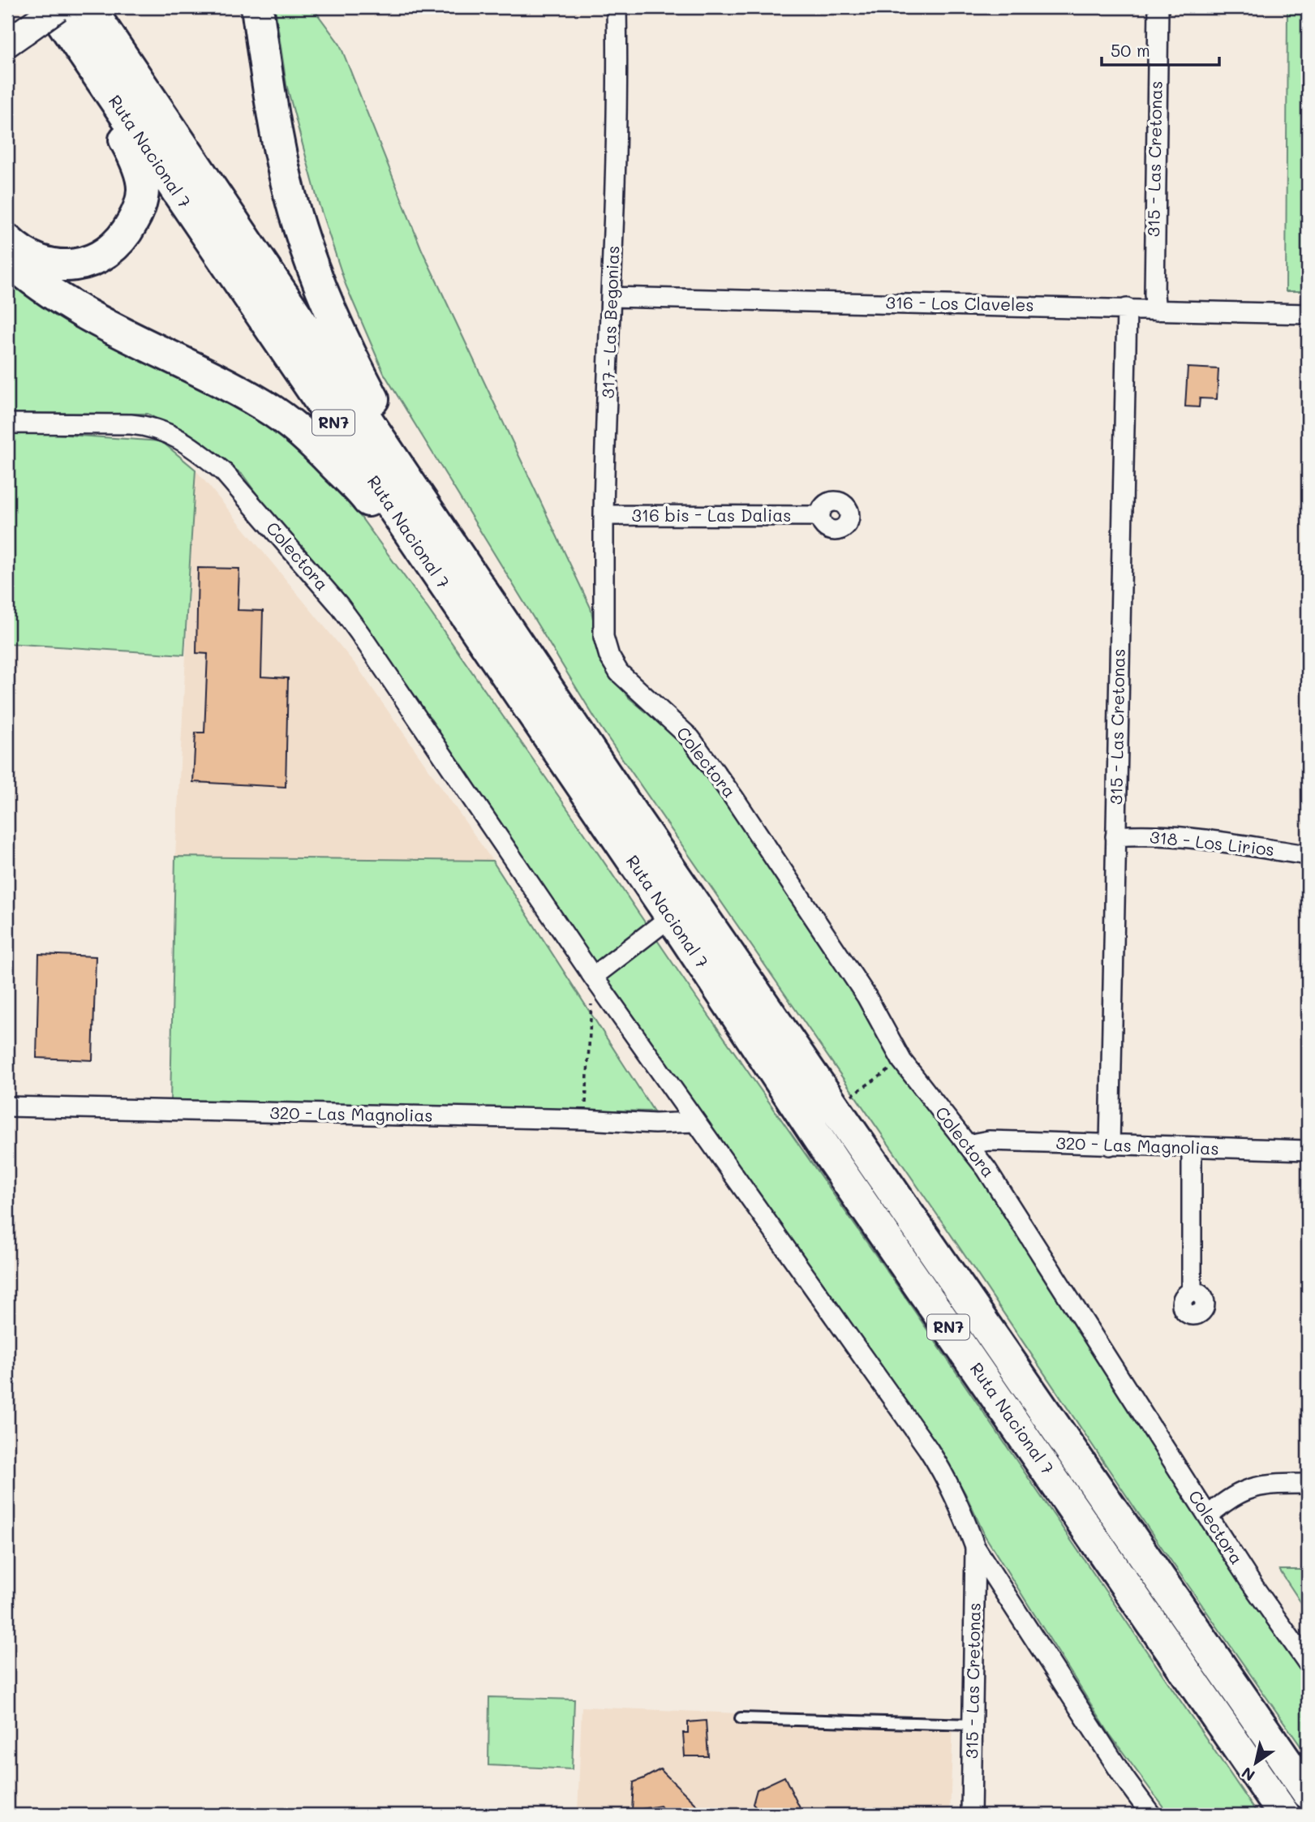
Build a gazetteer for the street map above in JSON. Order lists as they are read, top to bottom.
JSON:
{
  "streets": {
    "highway": ["Ruta Nacional 7", "RN7"],
    "street": [
      "315 - Las Cretonas",
      "316 - Los Claveles",
      "317 - Las Begonias",
      "316 bis - Las Dalias",
      "Colectora",
      "318 - Los Lirios",
      "320 - Las Magnolias"
    ]
  },
  "crossings": [
    ["315 - Las Cretonas", "316 - Los Claveles"],
    ["315 - Las Cretonas", "Colectora"],
    ["315 - Las Cretonas", "318 - Los Lirios"],
    ["315 - Las Cretonas", "320 - Las Magnolias"],
    ["316 - Los Claveles", "317 - Las Begonias"],
    ["317 - Las Begonias", "316 bis - Las Dalias"],
    ["317 - Las Begonias", "Colectora"],
    ["Colectora", "320 - Las Magnolias"]
  ],
  "scale_bar": "50 m",
  "north": "bottom left"
}
